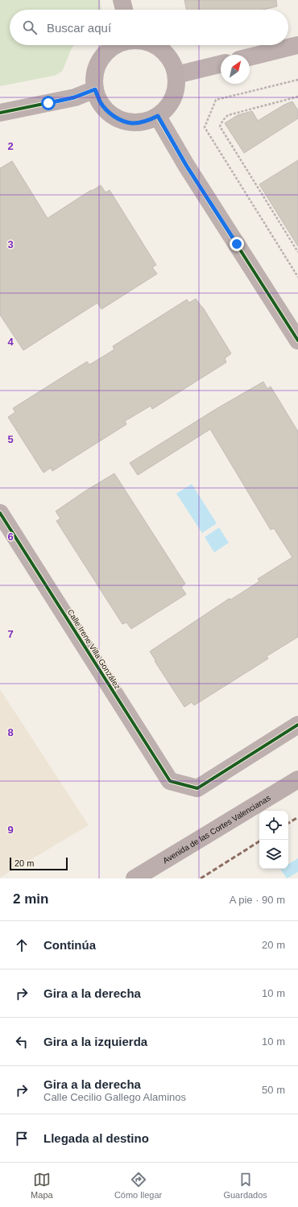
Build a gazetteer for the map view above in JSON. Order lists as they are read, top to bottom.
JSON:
{
  "streets": {
    "main road": ["Avenida de las Cortes Valencianas"],
    "street": ["Calle Irene Villa González"]
  },
  "scale_bar": "20 m",
  "north": "top right",
  "page": {
    "search": "Buscar aquí",
    "scale": "20 m",
    "heading": ["2 min", "A pie · 90 m"],
    "list": [
      ["Continúa", "20 m"],
      ["Gira a la derecha", "10 m"],
      ["Gira a la izquierda", "10 m"],
      ["Gira a la derecha", "Calle Cecilio Gallego Alaminos", "50 m"],
      "Llegada al destino"
    ],
    "nav": ["Mapa", "Cómo llegar", "Guardados"]
  },
  "grid": {
    "rows": [
      "2",
      "3",
      "4",
      "5",
      "6",
      "7",
      "8",
      "9"
    ]
  }
}
